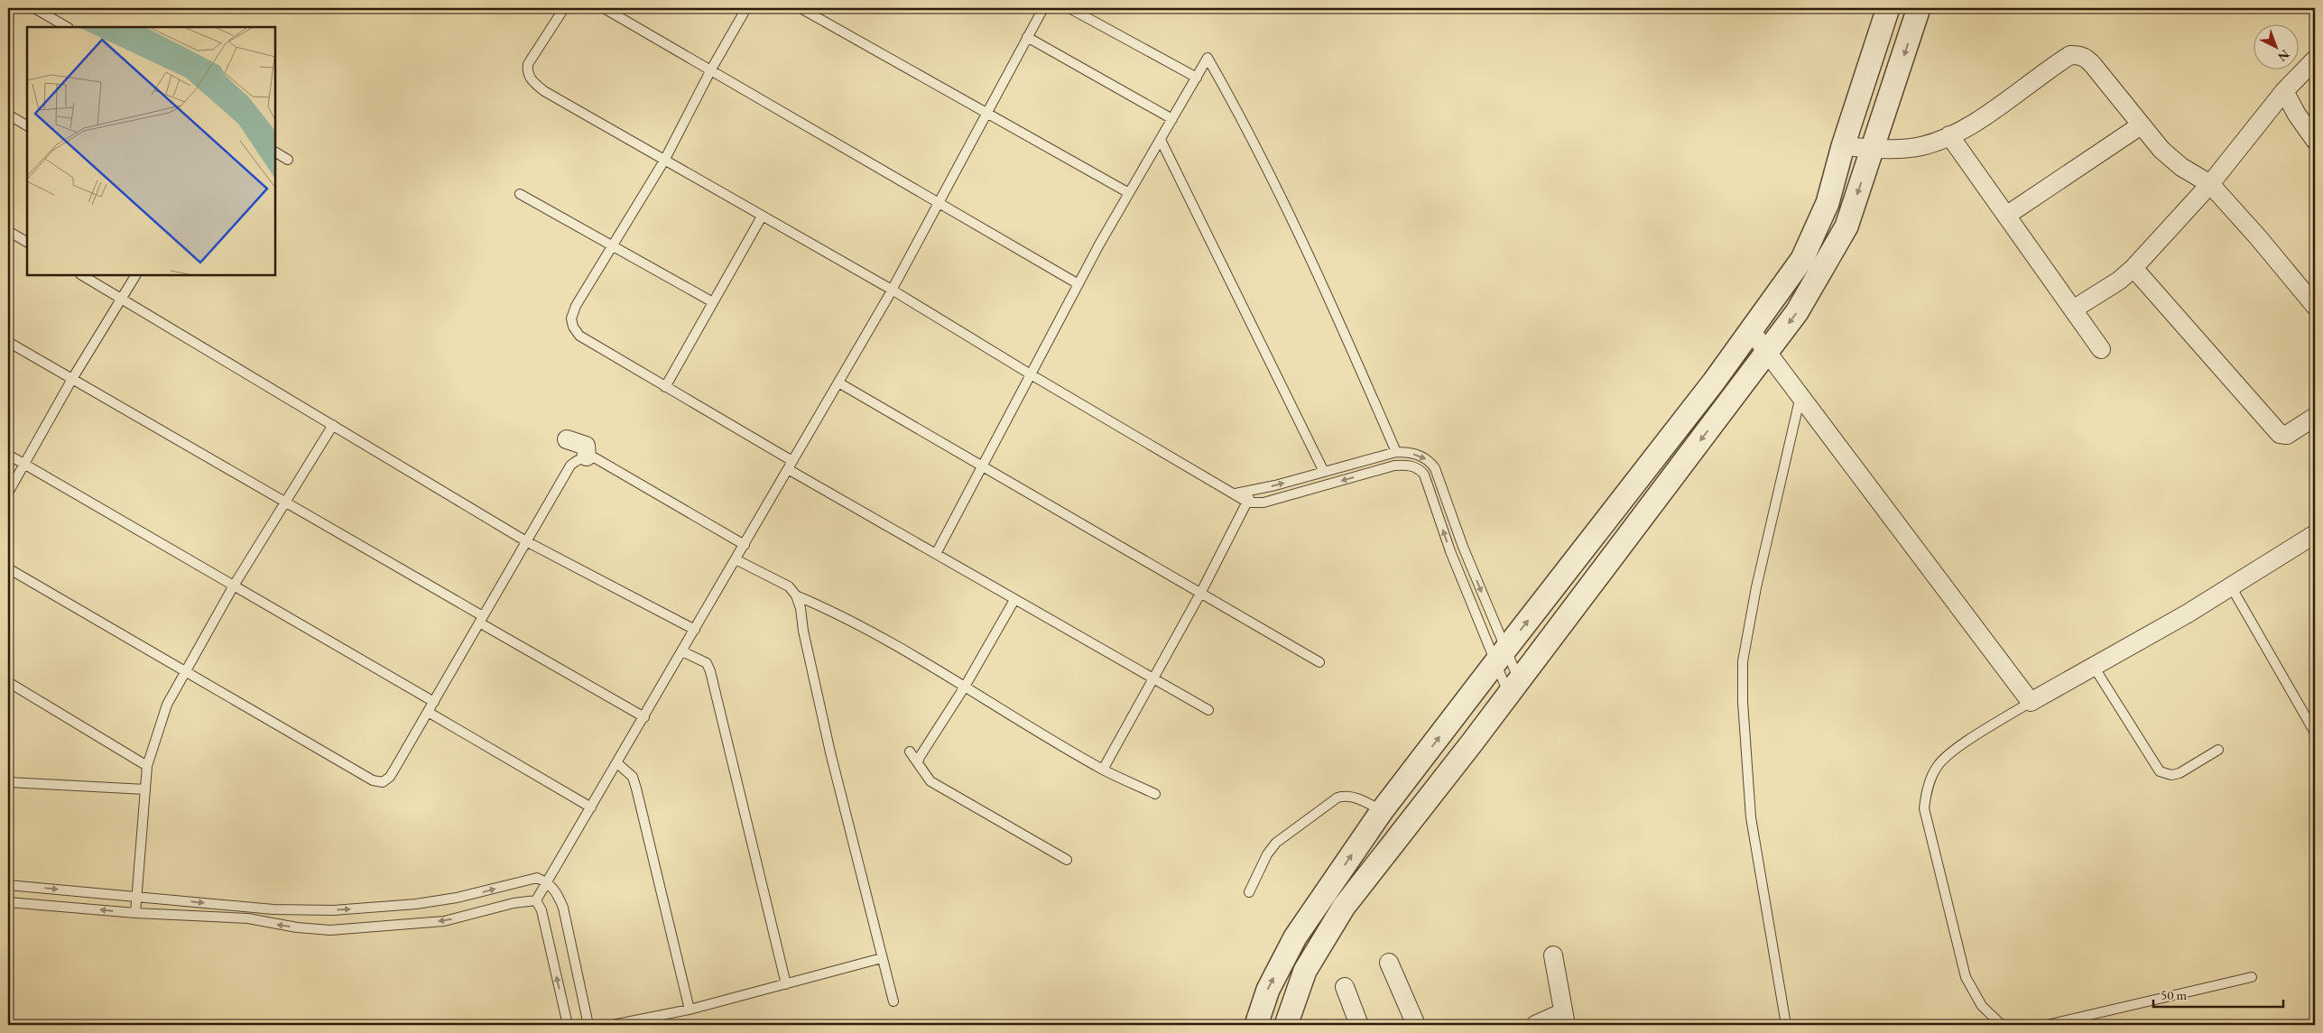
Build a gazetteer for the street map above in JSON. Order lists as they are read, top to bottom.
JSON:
{
  "scale_bar": "50 m",
  "north": "bottom right"
}
